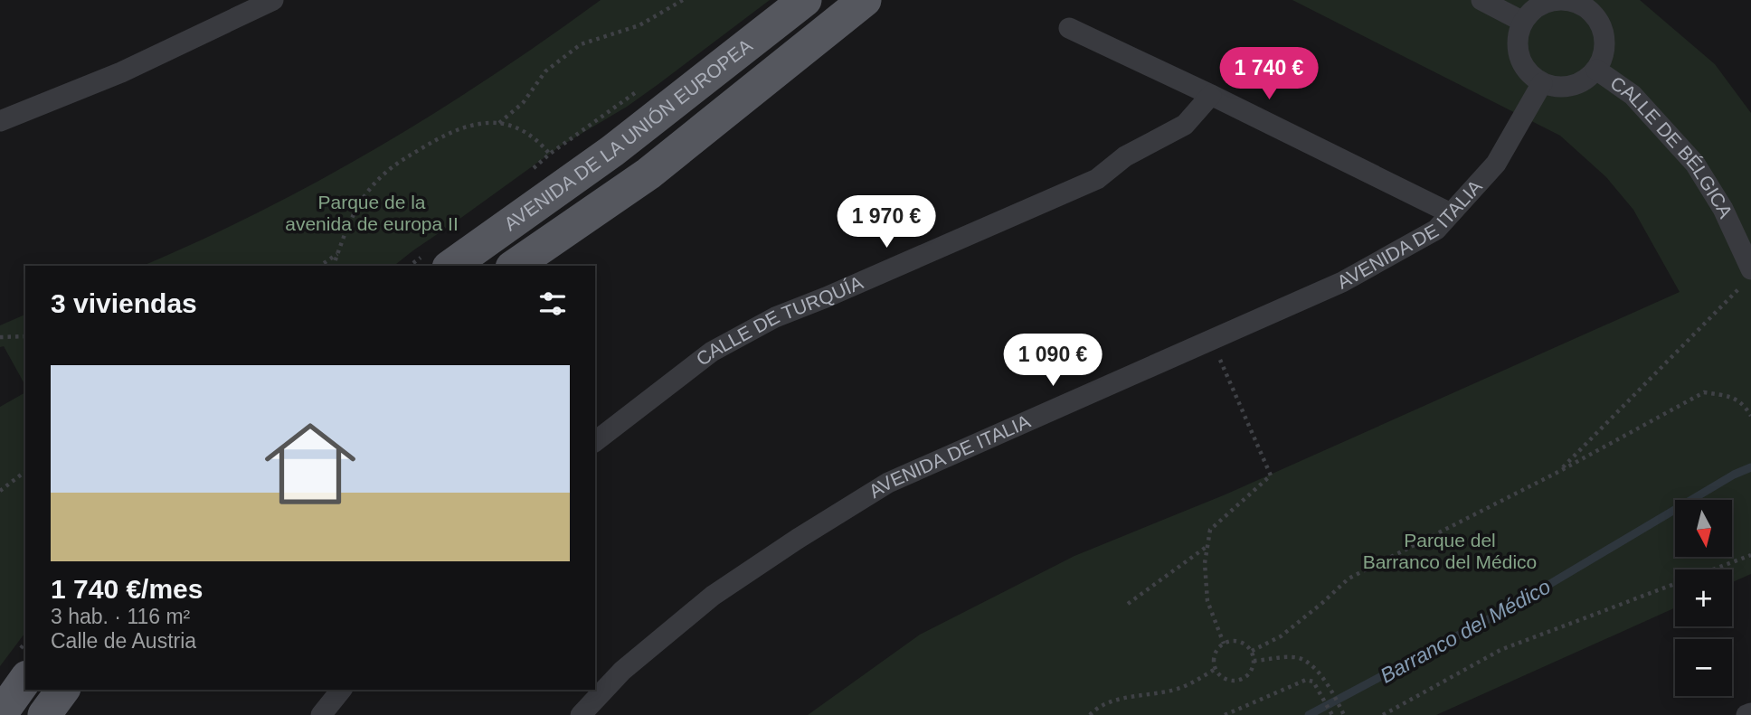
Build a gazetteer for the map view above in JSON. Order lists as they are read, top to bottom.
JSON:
{
  "streets": {
    "main road": ["AVENIDA DE LA UNIÓN EUROPEA"],
    "street": ["CALLE DE BÉLGICA", "AVENIDA DE ITALIA", "CALLE DE TURQUÍA"]
  },
  "crossings": [
    ["CALLE DE BÉLGICA", "AVENIDA DE ITALIA"]
  ],
  "water": ["Barranco del Médico"],
  "parks": ["Parque de la avenida de europa II", "Parque del Barranco del Médico"],
  "north": "bottom",
  "page": {
    "price": ["1 740 €", "1 970 €", "1 090 €"],
    "heading": "3 viviendas",
    "list": [
      {
        "name": "1 740 €/mes",
        "note": "3 hab. · 116 m² · Calle de Austria"
      }
    ],
    "map_buttons": ["+", "−"]
  }
}
